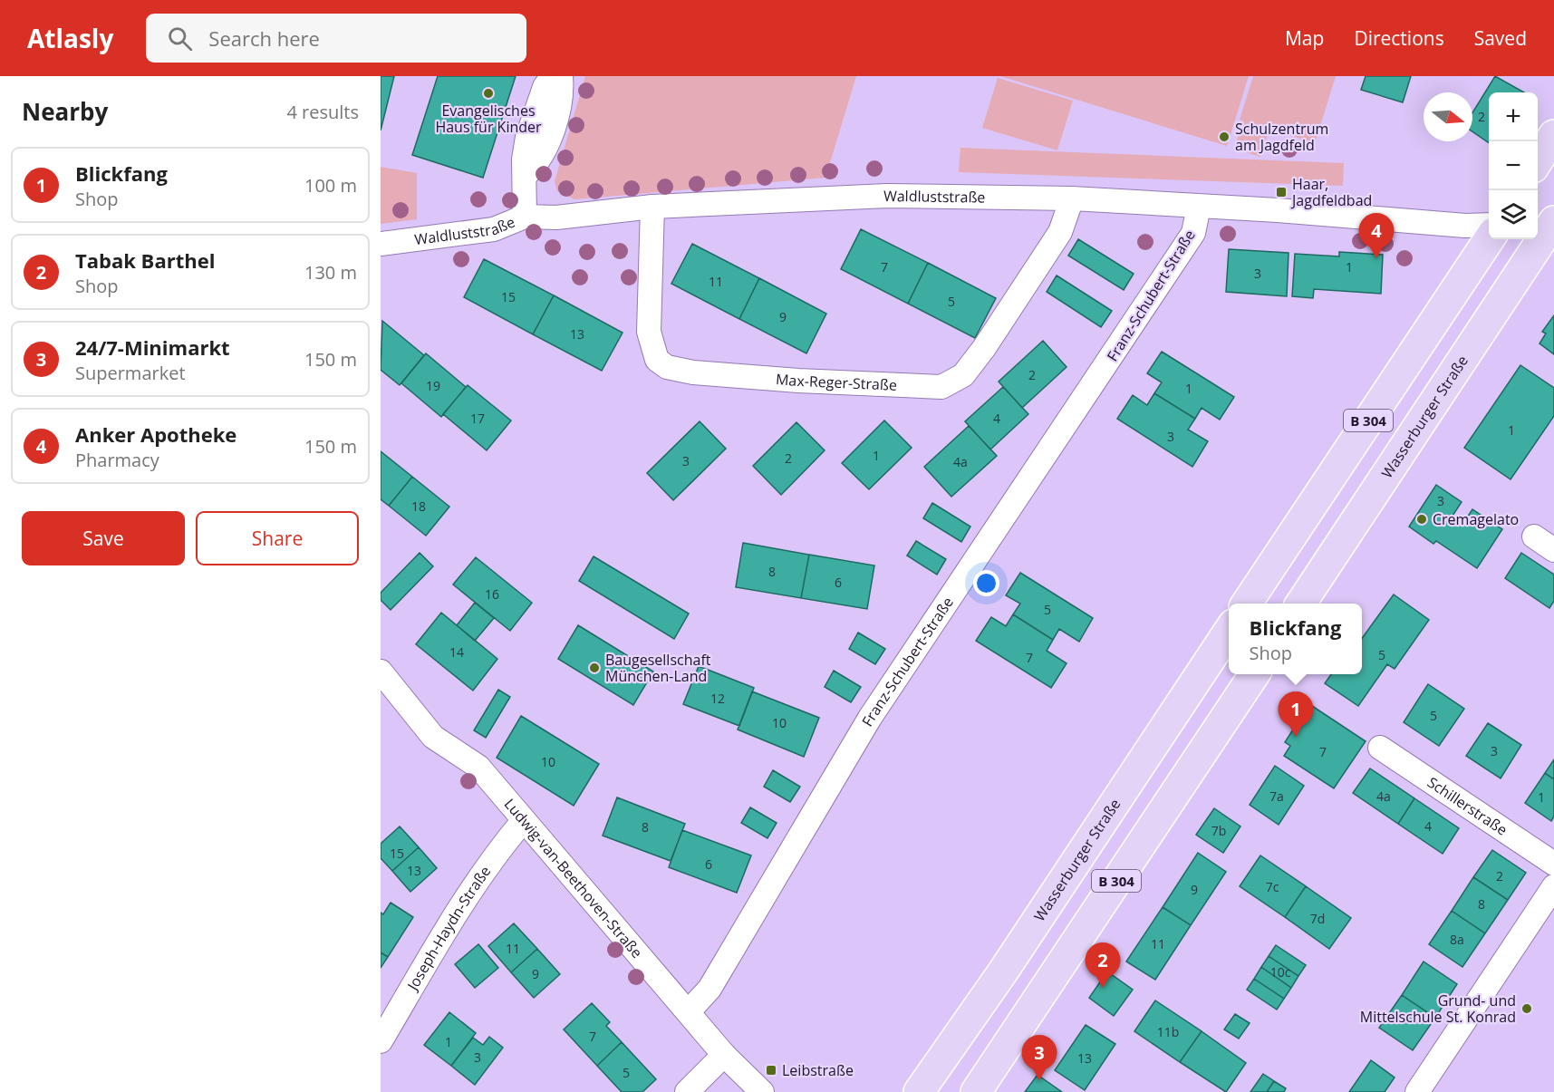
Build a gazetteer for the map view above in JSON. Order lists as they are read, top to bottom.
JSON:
{
  "streets": {
    "main road": ["Wasserburger Straße", "B 304"],
    "street": [
      "Waldluststraße",
      "Franz-Schubert-Straße",
      "Max-Reger-Straße",
      "Schillerstraße",
      "Ludwig-van-Beethoven-Straße",
      "Joseph-Haydn-Straße"
    ]
  },
  "crossings": [
    ["Waldluststraße", "Franz-Schubert-Straße"],
    ["Waldluststraße", "Max-Reger-Straße"],
    ["Franz-Schubert-Straße", "Ludwig-van-Beethoven-Straße"],
    ["Ludwig-van-Beethoven-Straße", "Joseph-Haydn-Straße"]
  ],
  "places": {
    "other": [
      "Evangelisches Haus für Kinder",
      "Schulzentrum am Jagdfeld",
      "Cremagelato",
      "Baugesellschaft München-Land",
      "Grund- und Mittelschule St. Konrad"
    ],
    "transit": ["Haar, Jagdfeldbad", "Leibstraße"]
  },
  "house_numbers": [
    "2",
    "7",
    "1",
    "3",
    "11",
    "15",
    "5",
    "9",
    "13",
    "2",
    "19",
    "1",
    "17",
    "4",
    "1",
    "3",
    "1",
    "2",
    "3",
    "4a",
    "3",
    "18",
    "8",
    "6",
    "16",
    "5",
    "14",
    "5",
    "7",
    "12",
    "5",
    "10",
    "3",
    "7",
    "10",
    "7a",
    "4a",
    "1",
    "4",
    "8",
    "7b",
    "15",
    "6",
    "13",
    "2",
    "7c",
    "9",
    "8",
    "7d",
    "8a",
    "11",
    "11",
    "10c",
    "9",
    "11b",
    "7",
    "1",
    "3",
    "13",
    "5"
  ],
  "north": "right",
  "page": {
    "header": "Atlasly",
    "search": "Search here",
    "nav": ["Map", "Directions", "Saved"],
    "heading": ["Nearby", "4 results"],
    "map_buttons": ["+", "−"],
    "list": [
      {
        "mark": "1",
        "name": "Blickfang",
        "note": "Shop",
        "value": "100 m"
      },
      {
        "mark": "2",
        "name": "Tabak Barthel",
        "note": "Shop",
        "value": "130 m"
      },
      {
        "mark": "3",
        "name": "24/7-Minimarkt",
        "note": "Supermarket",
        "value": "150 m"
      },
      {
        "mark": "4",
        "name": "Anker Apotheke",
        "note": "Pharmacy",
        "value": "150 m"
      }
    ],
    "pins": [
      "4",
      "1",
      "2",
      "3"
    ],
    "buttons": ["Save", "Share"],
    "popup": ["Blickfang", "Shop"]
  }
}
